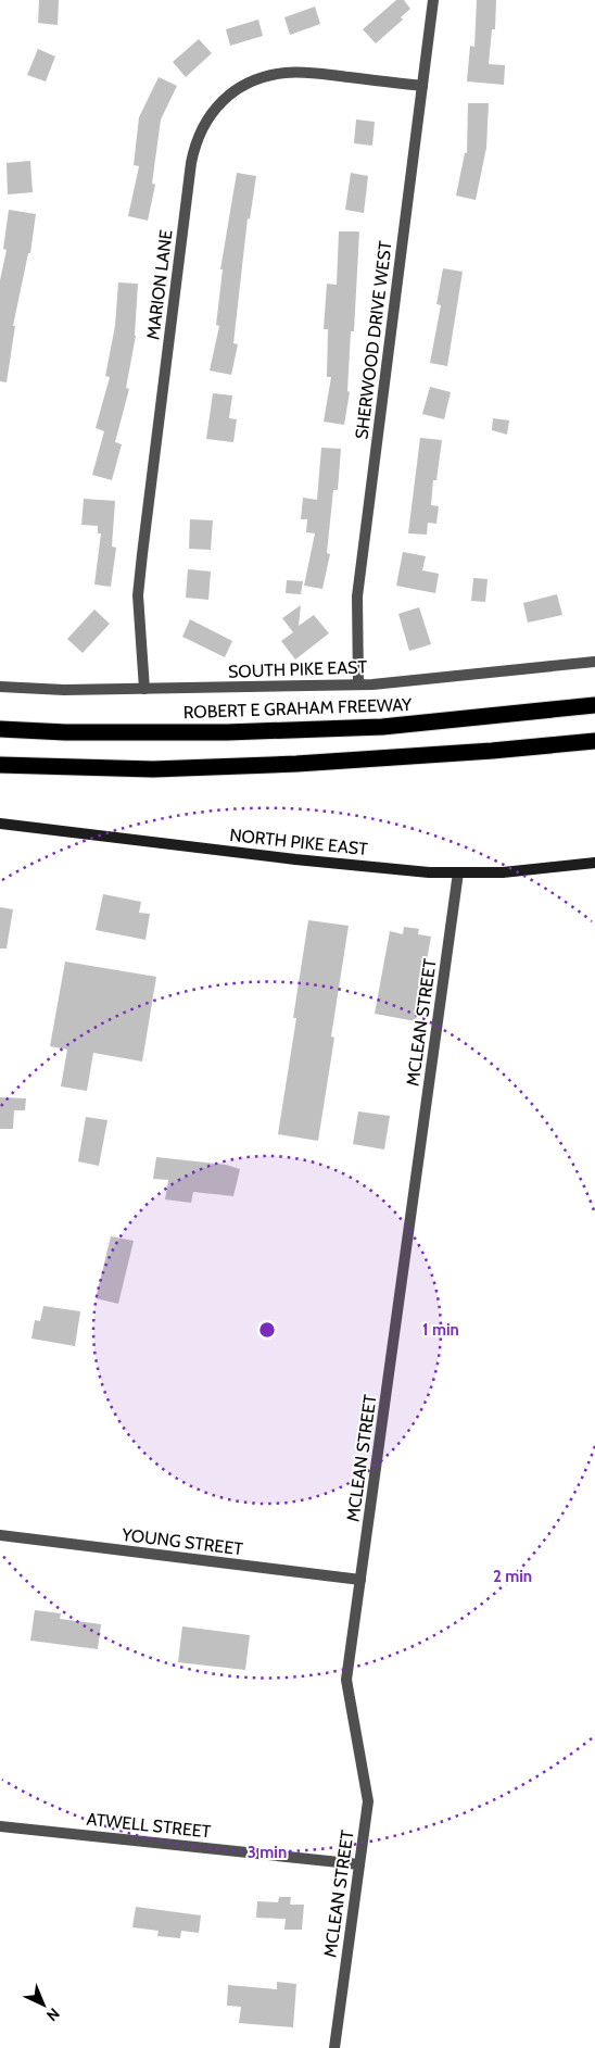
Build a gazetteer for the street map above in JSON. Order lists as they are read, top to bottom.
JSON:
{
  "streets": {
    "highway": ["ROBERT E GRAHAM FREEWAY"],
    "street": [
      "MARION LANE",
      "SHERWOOD DRIVE WEST",
      "SOUTH PIKE EAST",
      "NORTH PIKE EAST",
      "MCLEAN STREET",
      "YOUNG STREET",
      "ATWELL STREET"
    ]
  },
  "crossings": [
    ["MARION LANE", "SHERWOOD DRIVE WEST"],
    ["MARION LANE", "SOUTH PIKE EAST"],
    ["SHERWOOD DRIVE WEST", "SOUTH PIKE EAST"],
    ["NORTH PIKE EAST", "MCLEAN STREET"],
    ["MCLEAN STREET", "YOUNG STREET"],
    ["MCLEAN STREET", "ATWELL STREET"]
  ],
  "north": "bottom right",
  "rings": ["1 min", "2 min", "3 min"]
}
